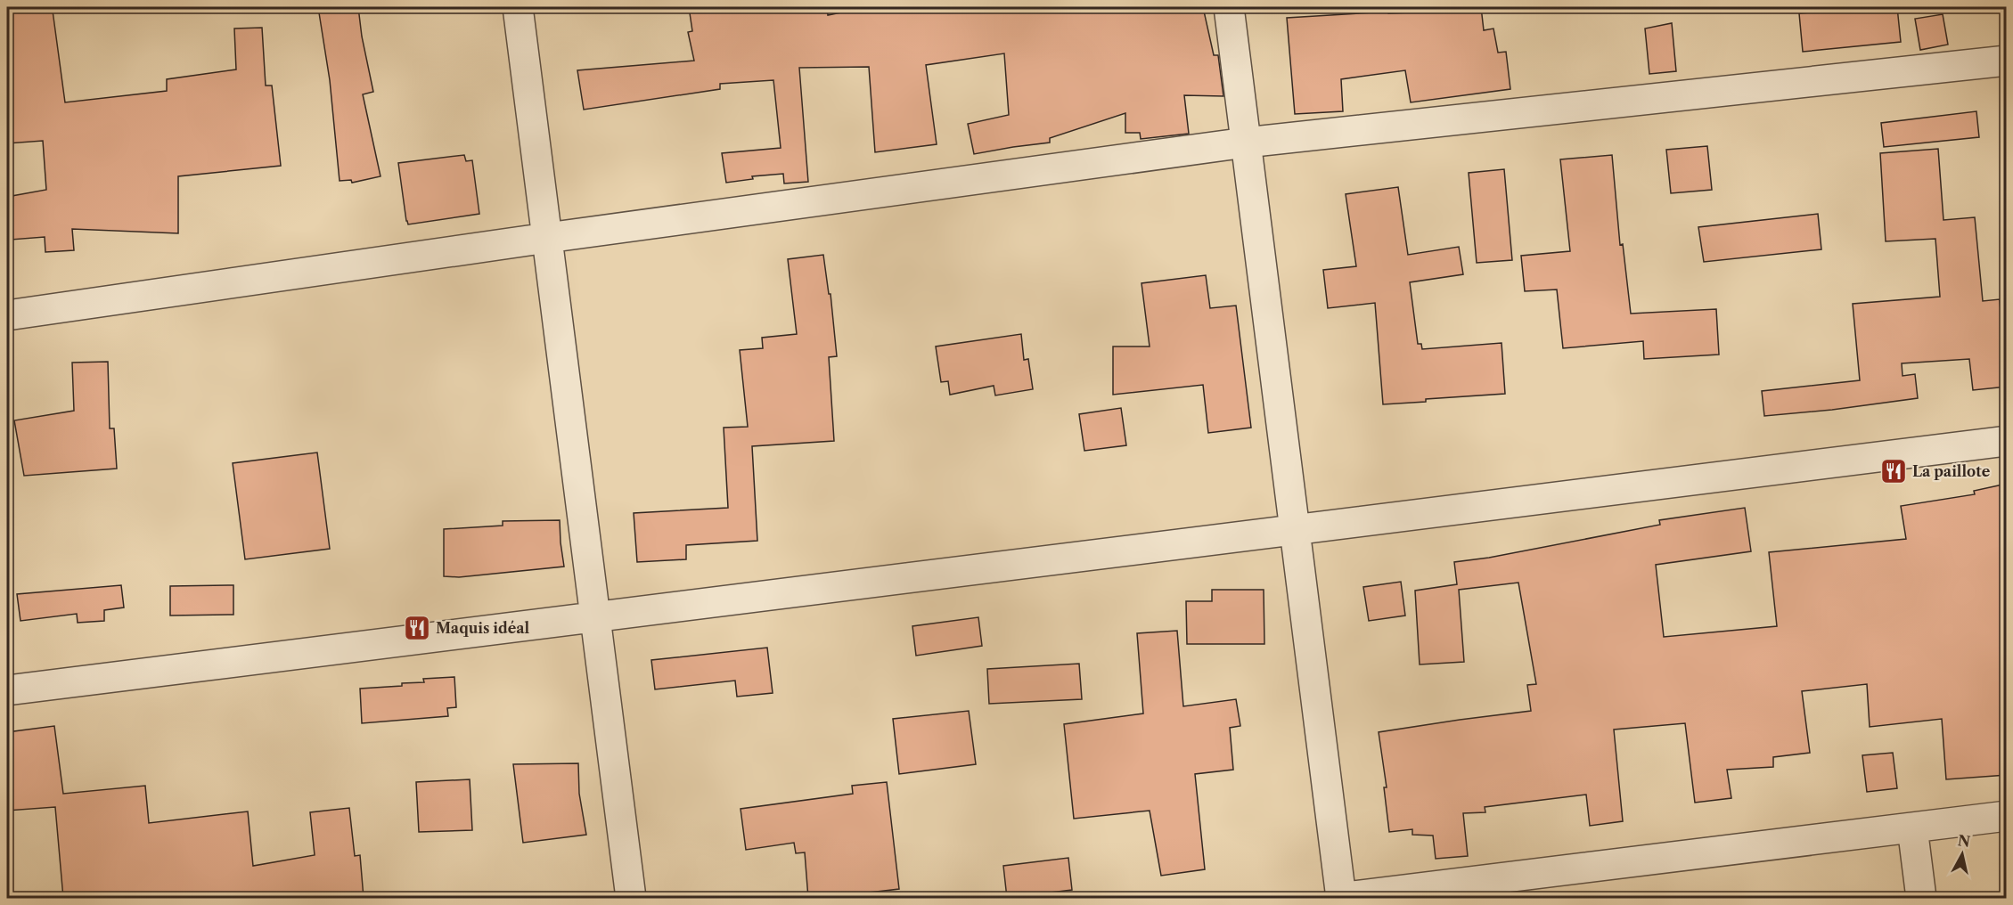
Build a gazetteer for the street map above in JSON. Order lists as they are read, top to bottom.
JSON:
{
  "places": {
    "restaurant": ["La paillote", "Maquis idéal"]
  },
  "north": "top"
}
